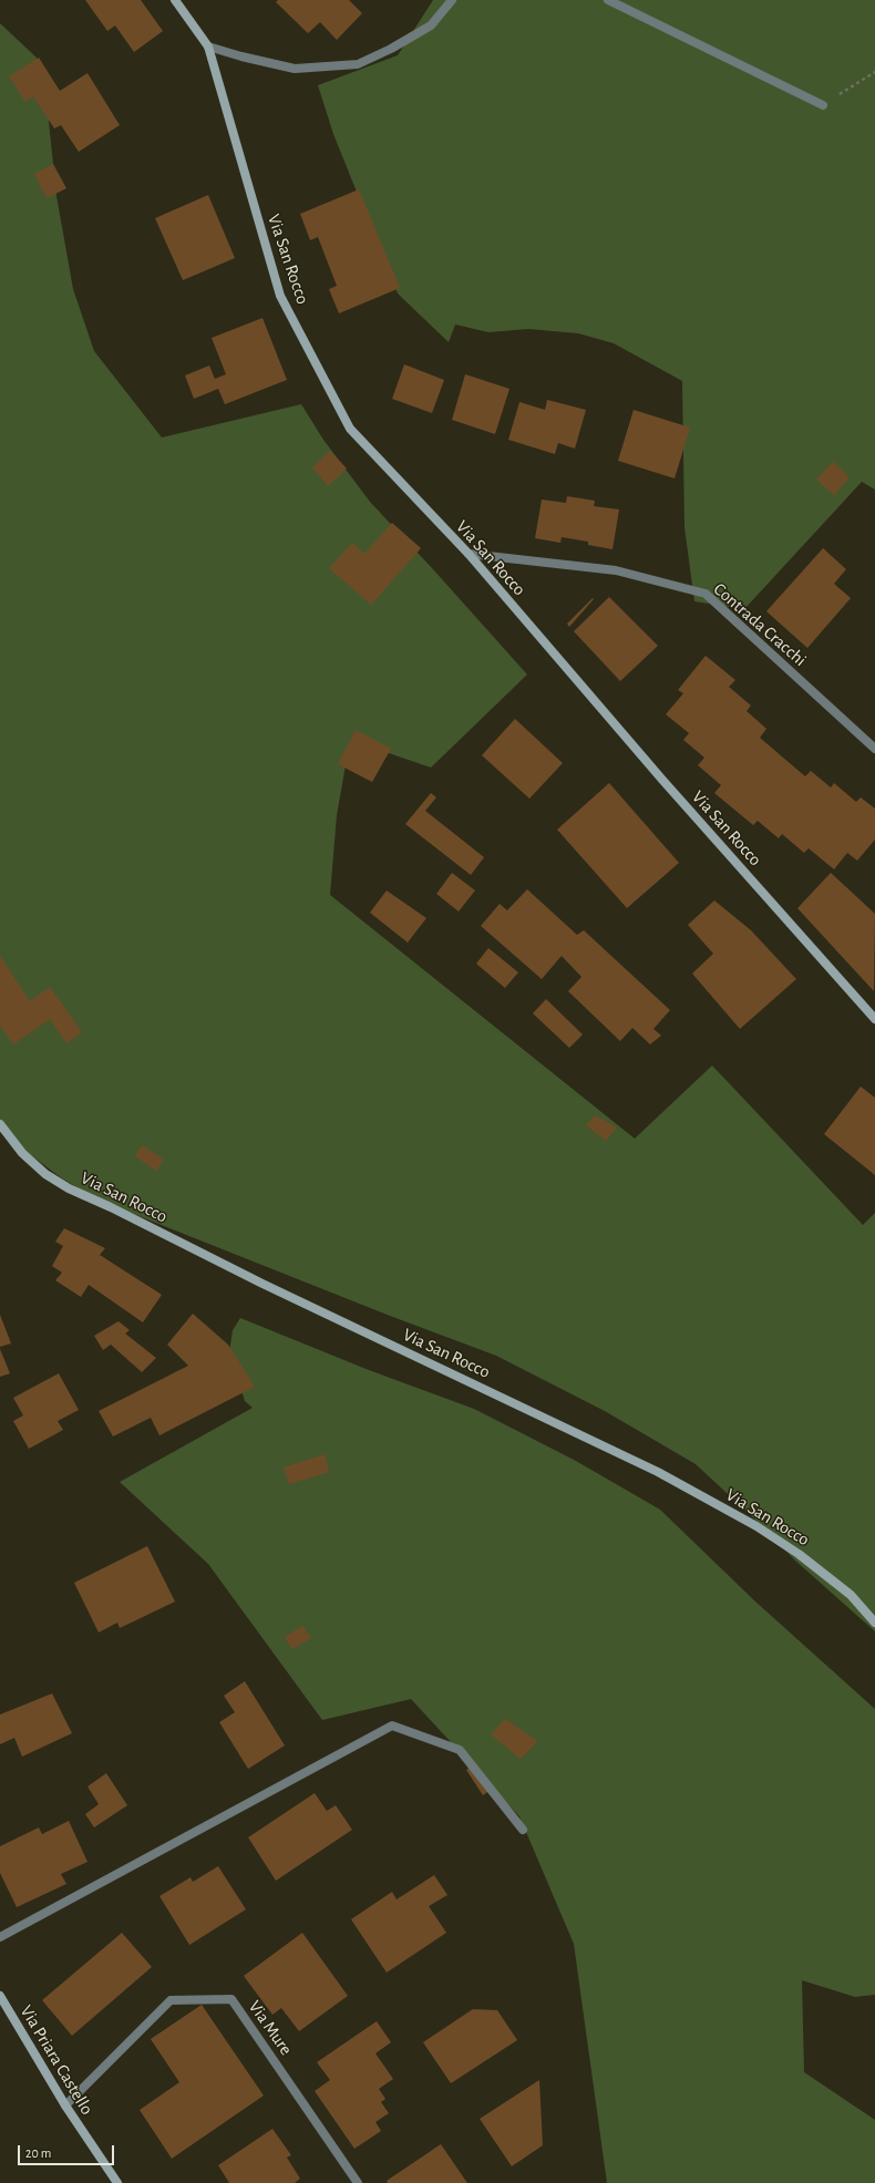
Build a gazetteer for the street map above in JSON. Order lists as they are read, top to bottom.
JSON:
{
  "streets": {
    "street": [
      "Via San Rocco",
      "Contrada Cracchi",
      "Via Mure",
      "Via Priara Castello"
    ]
  },
  "crossings": [
    ["Via San Rocco", "Contrada Cracchi"],
    ["Via Mure", "Via Priara Castello"]
  ],
  "scale_bar": "20 m"
}
